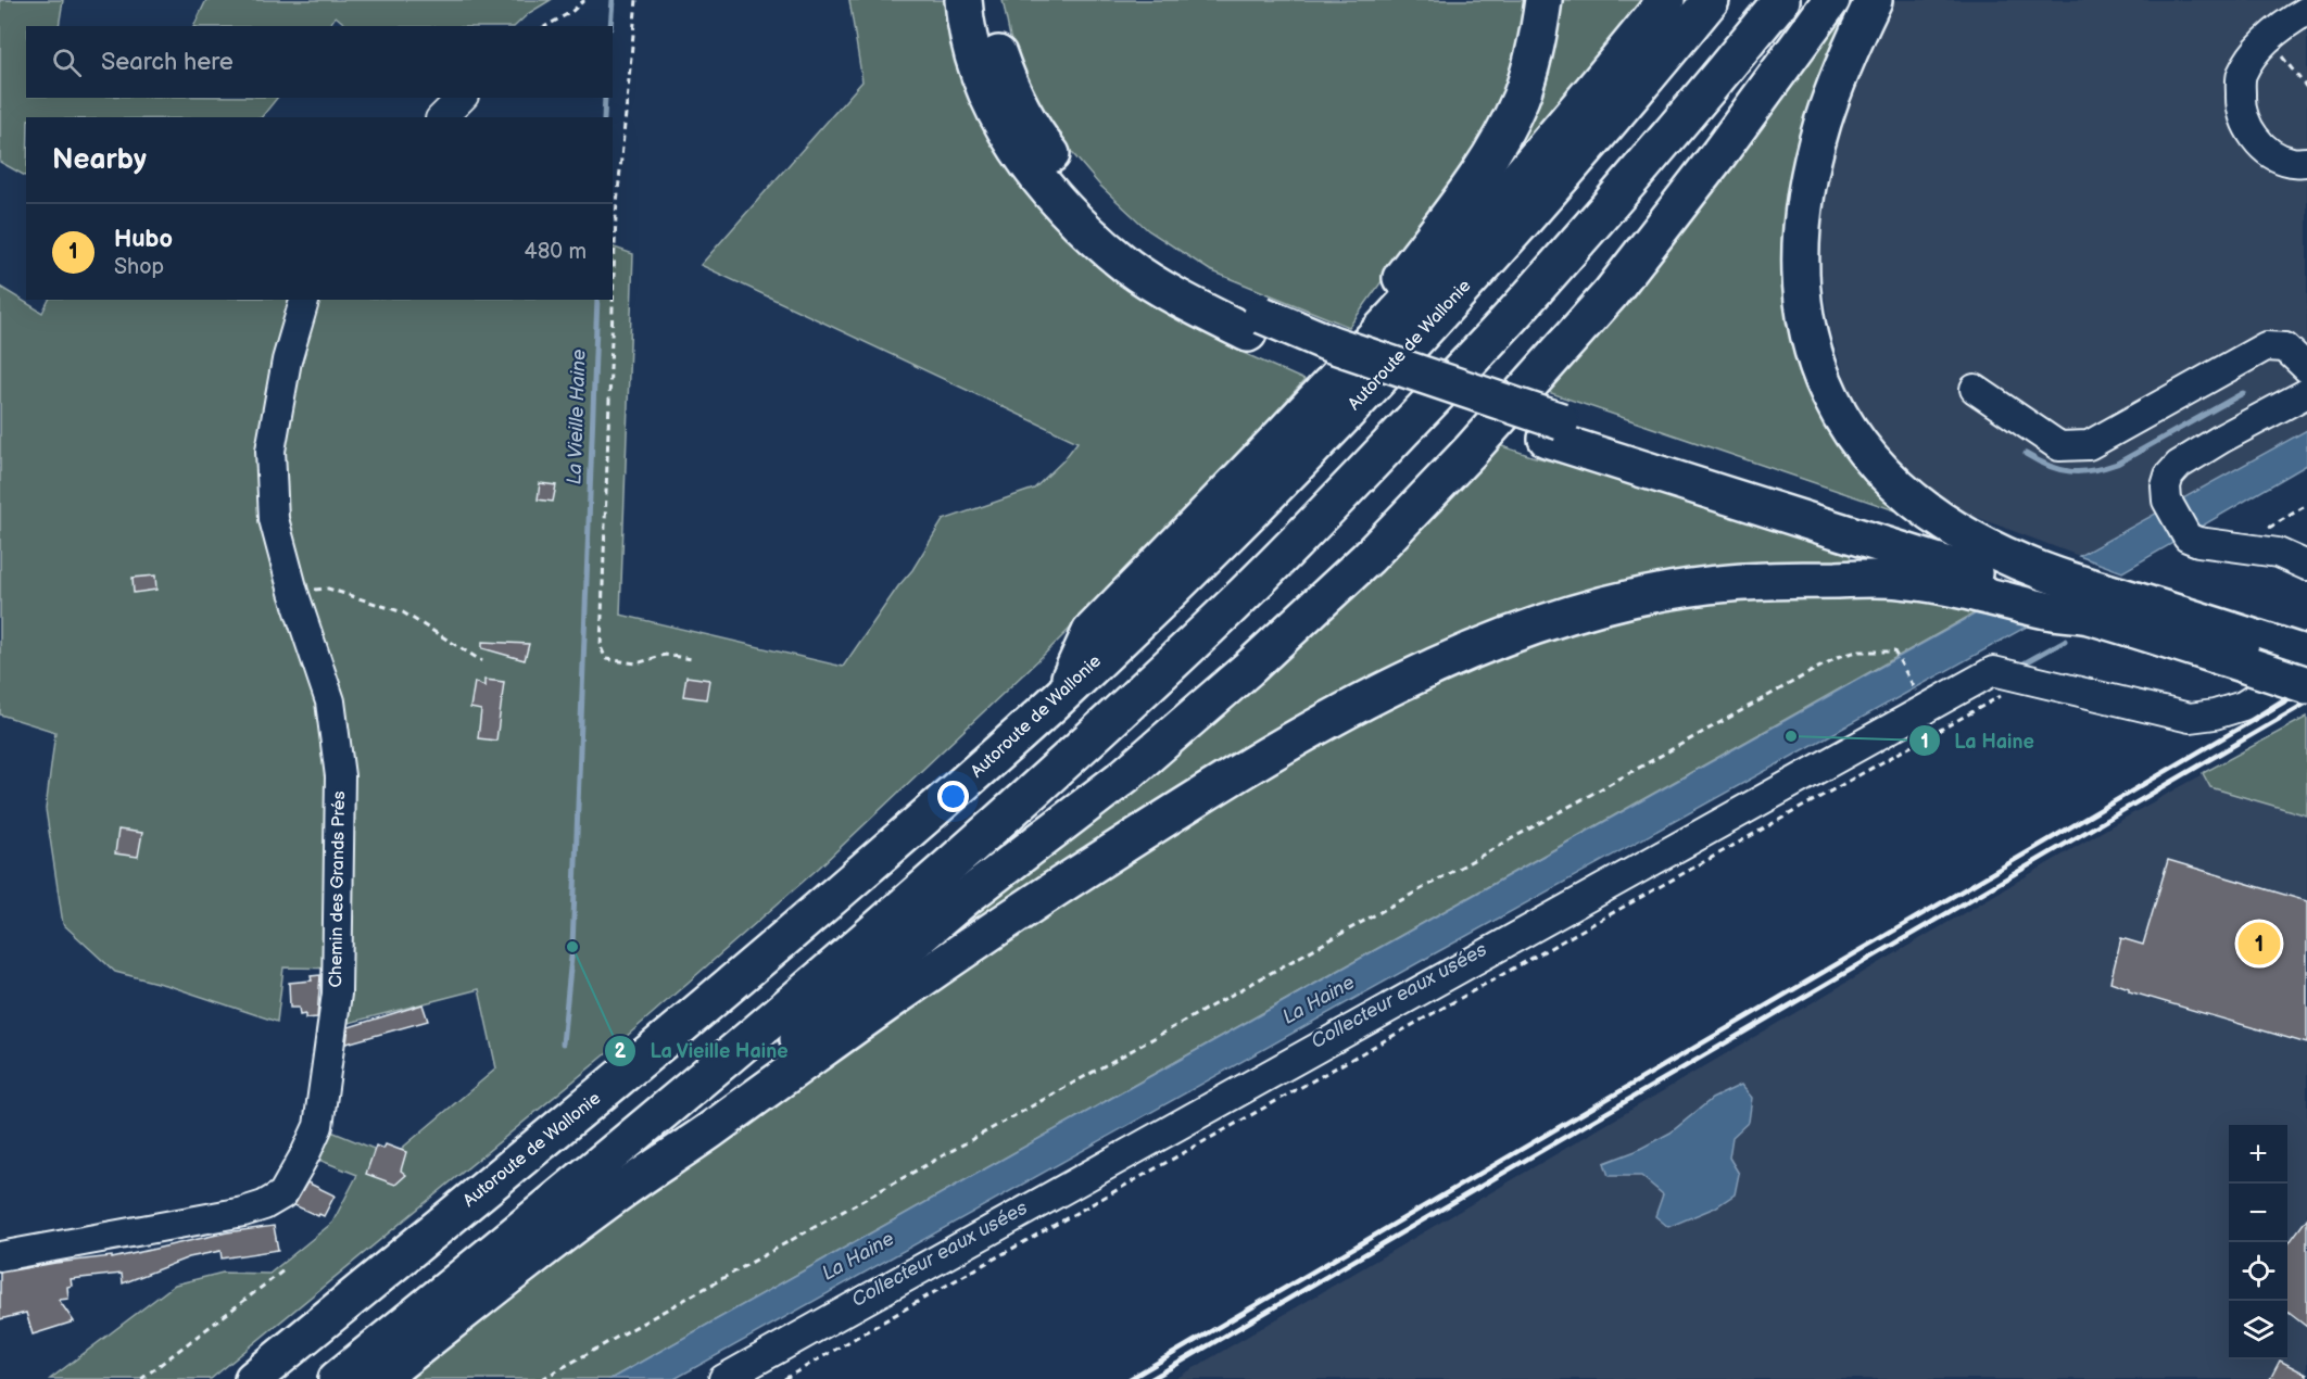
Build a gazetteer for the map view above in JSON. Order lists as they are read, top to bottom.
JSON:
{
  "streets": {
    "highway": ["Autoroute de Wallonie"],
    "street": ["Chemin des Grands Prés"]
  },
  "water": ["La Vieille Haine", "Collecteur eaux usées", "La Haine"],
  "places": ["La Haine", "La Vieille Haine"],
  "page": {
    "search": "Search here",
    "heading": "Nearby",
    "list": [
      {
        "mark": "1",
        "name": "Hubo",
        "note": "Shop",
        "value": "480 m"
      }
    ],
    "pins": "1",
    "map_buttons": ["+", "−"]
  }
}
